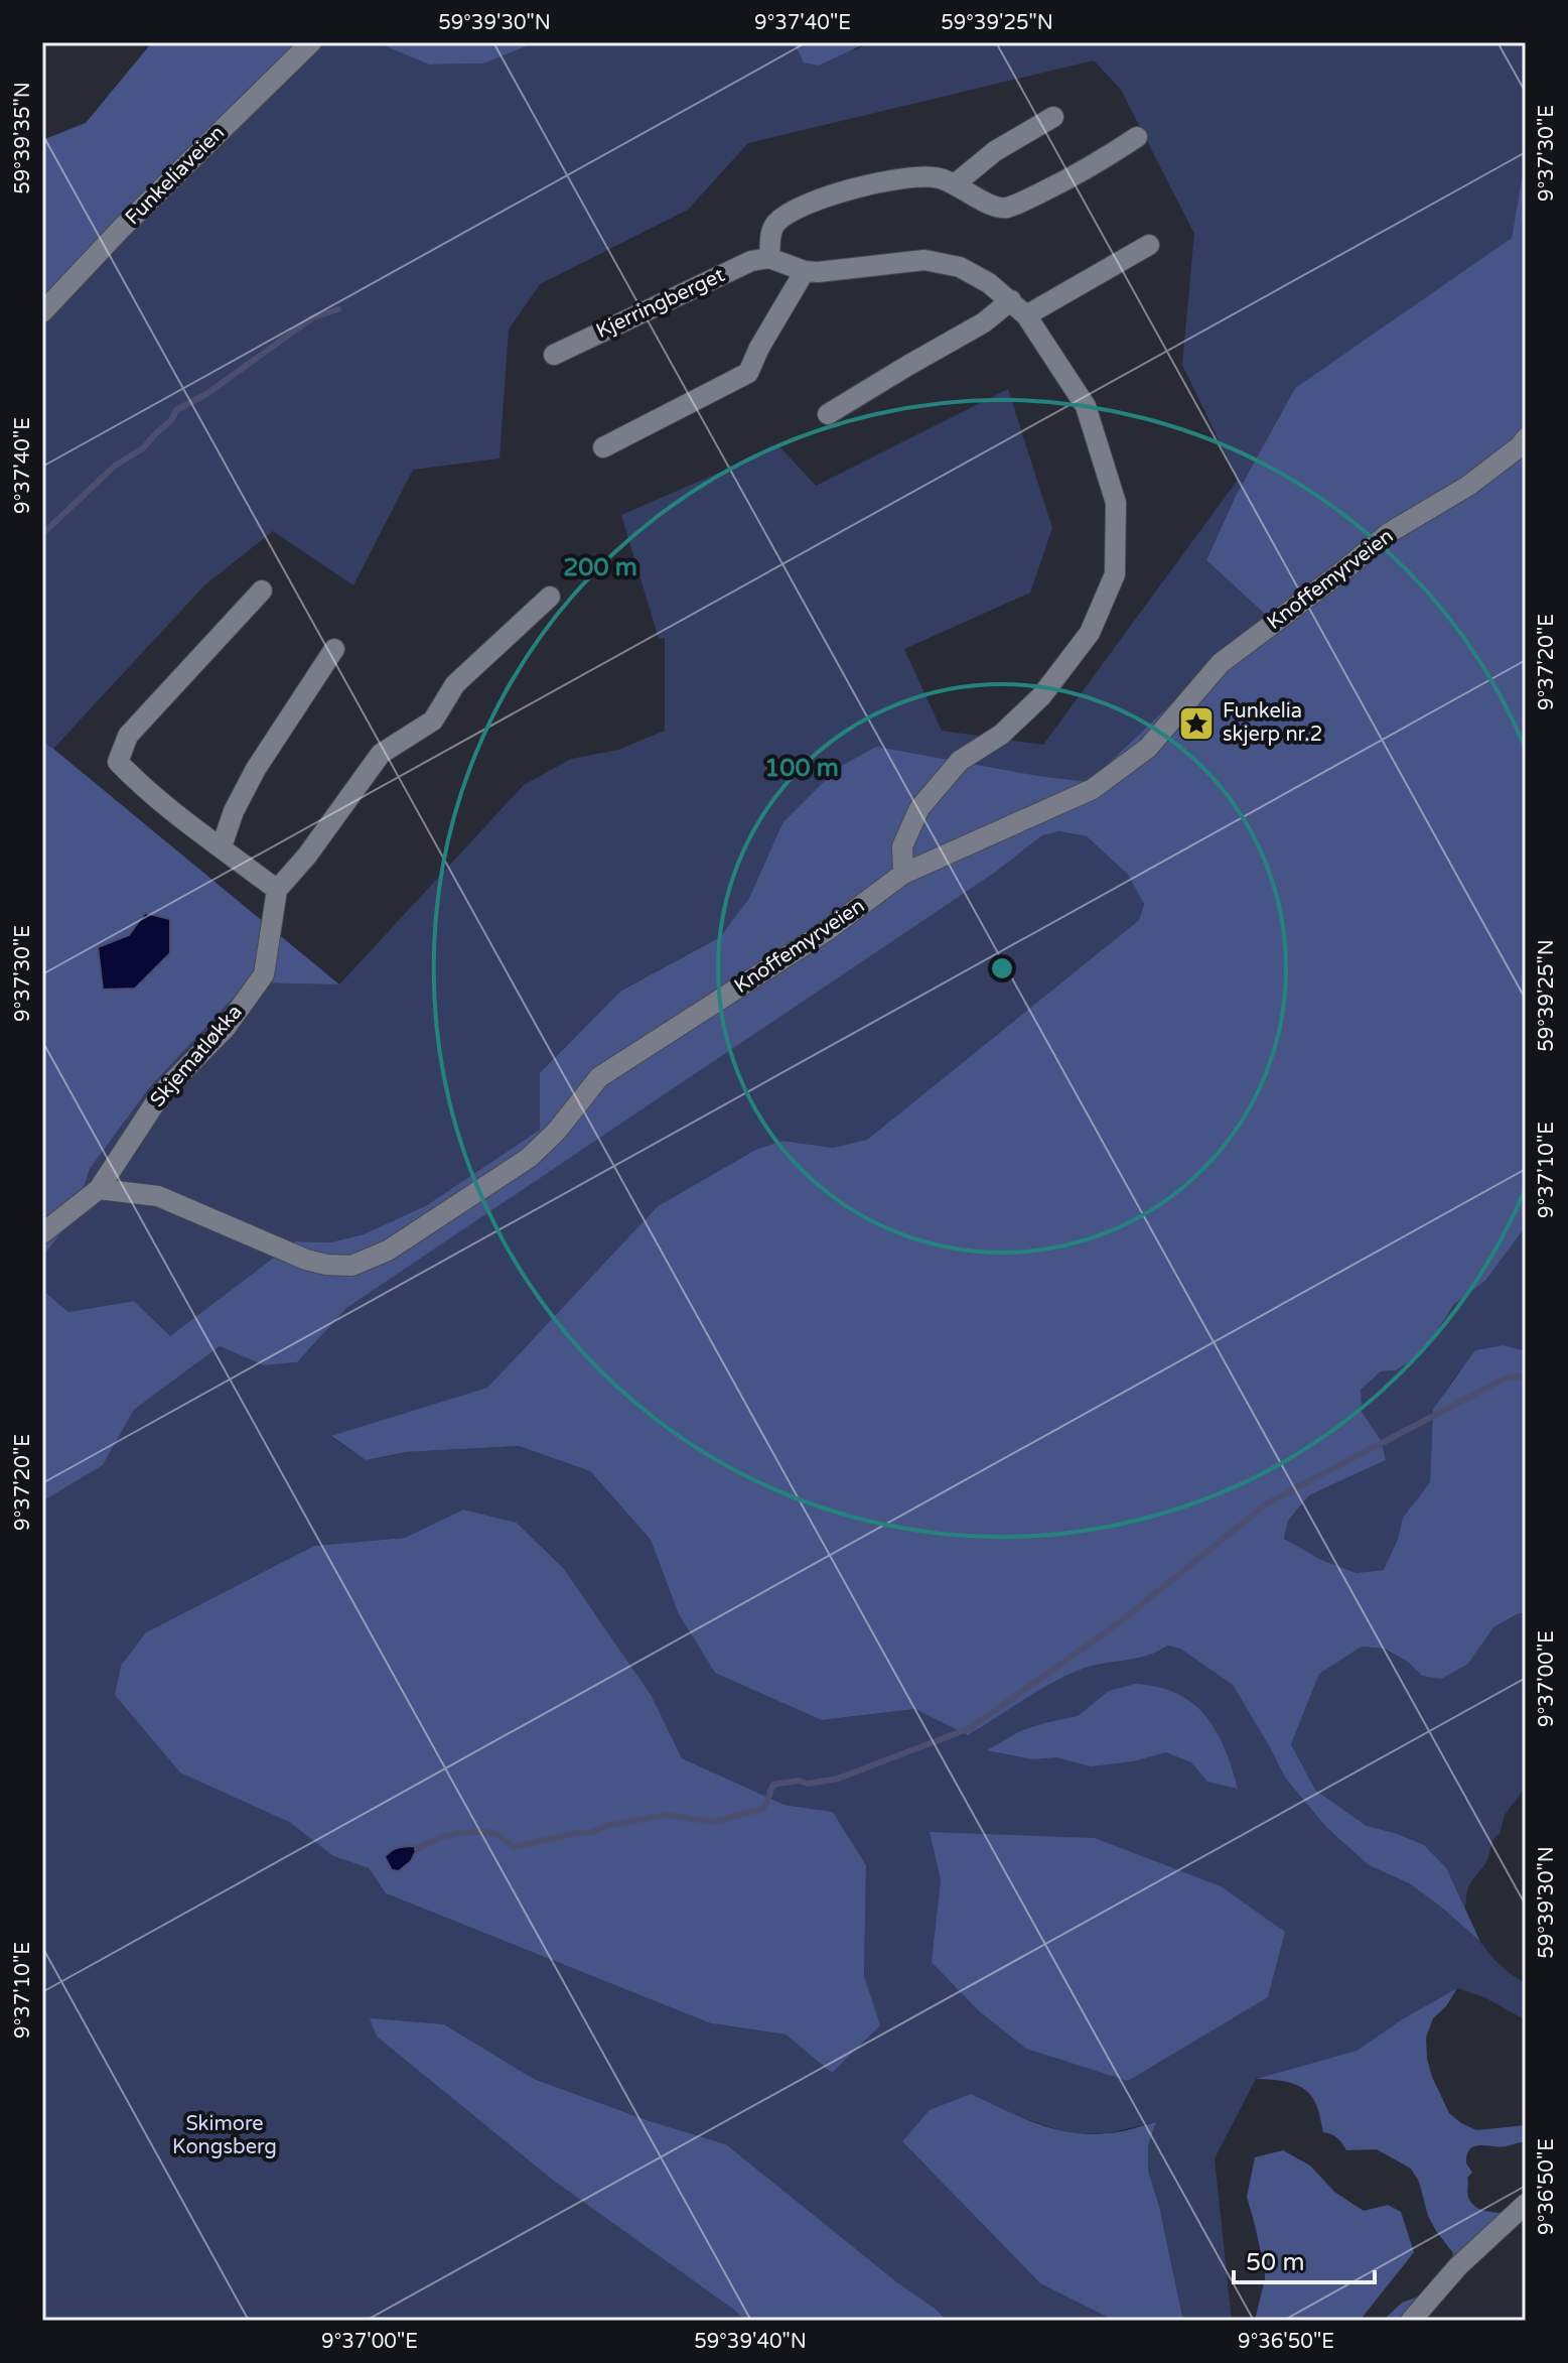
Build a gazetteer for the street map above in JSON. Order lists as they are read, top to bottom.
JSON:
{
  "streets": {
    "street": [
      "Funkeliaveien",
      "Kjerringberget",
      "Knoffemyrveien",
      "Skjematløkka"
    ]
  },
  "crossings": [
    ["Knoffemyrveien", "Skjematløkka"]
  ],
  "parks": ["Skimore Kongsberg"],
  "places": {
    "place": ["Funkelia skjerp nr.2"]
  },
  "scale_bar": "50 m",
  "coordinates": [
    "59°39'30\"N",
    "9°37'40\"E",
    "59°39'25\"N",
    "59°39'35\"N",
    "9°37'30\"E",
    "9°37'20\"E",
    "9°37'10\"E",
    "9°37'00\"E",
    "9°36'50\"E",
    "59°39'40\"N"
  ],
  "rings": ["200 m", "100 m"]
}
